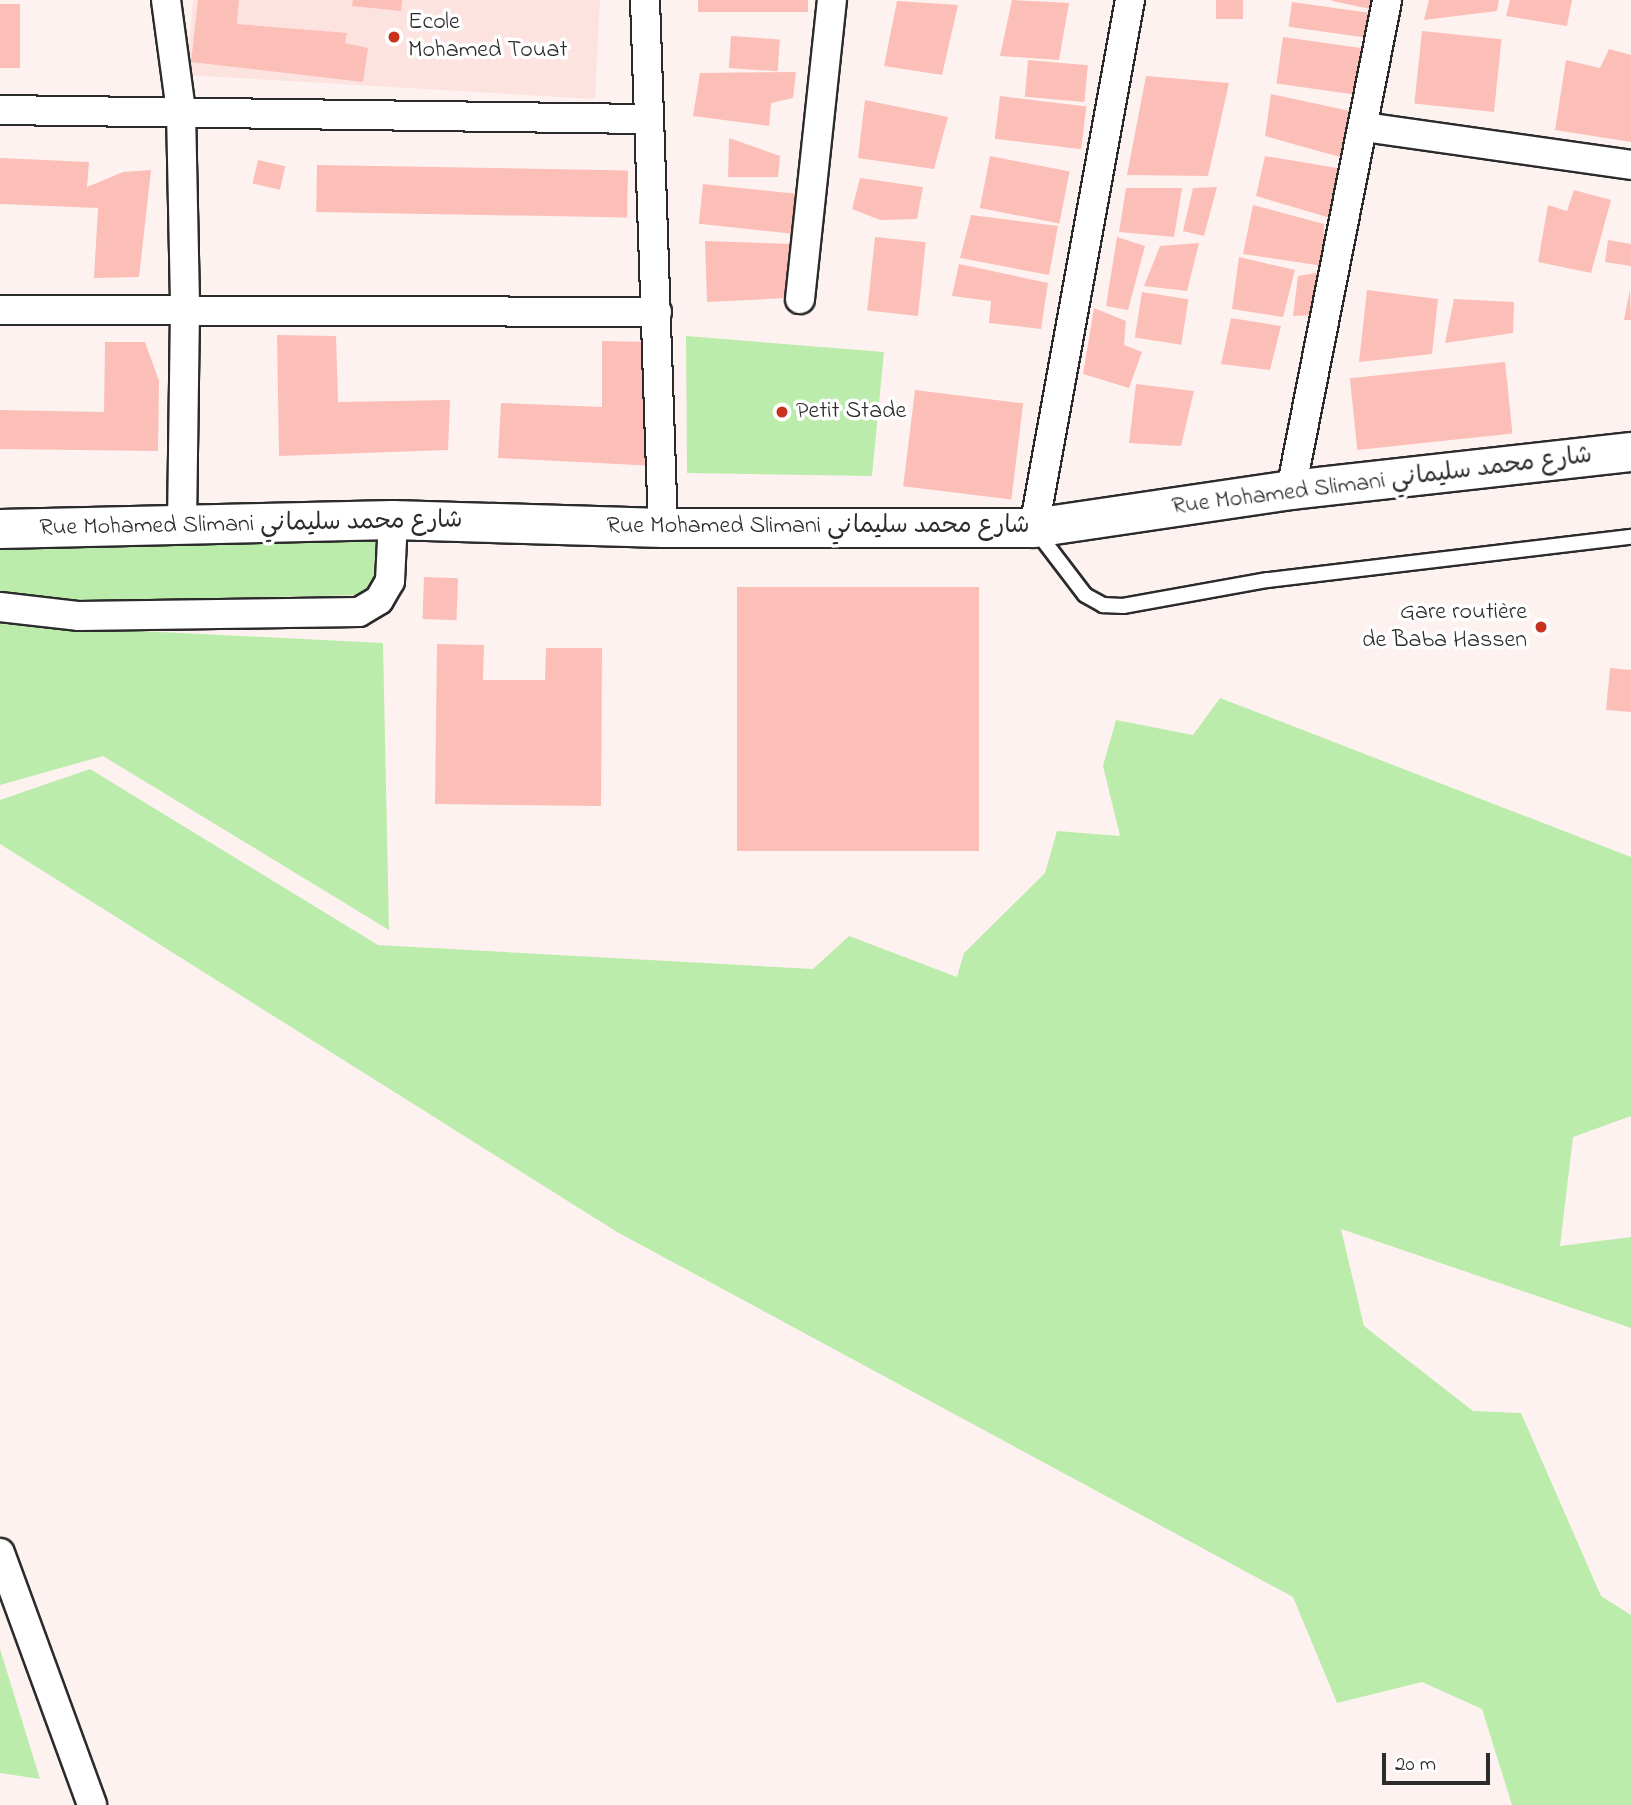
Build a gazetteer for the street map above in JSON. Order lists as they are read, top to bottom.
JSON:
{
  "streets": {
    "street": ["Rue Mohamed Slimani شارع محمد سليماني"]
  },
  "places": ["Ecole Mohamed Touat", "Petit Stade", "Gare routière de Baba Hassen"],
  "scale_bar": "20 m"
}
